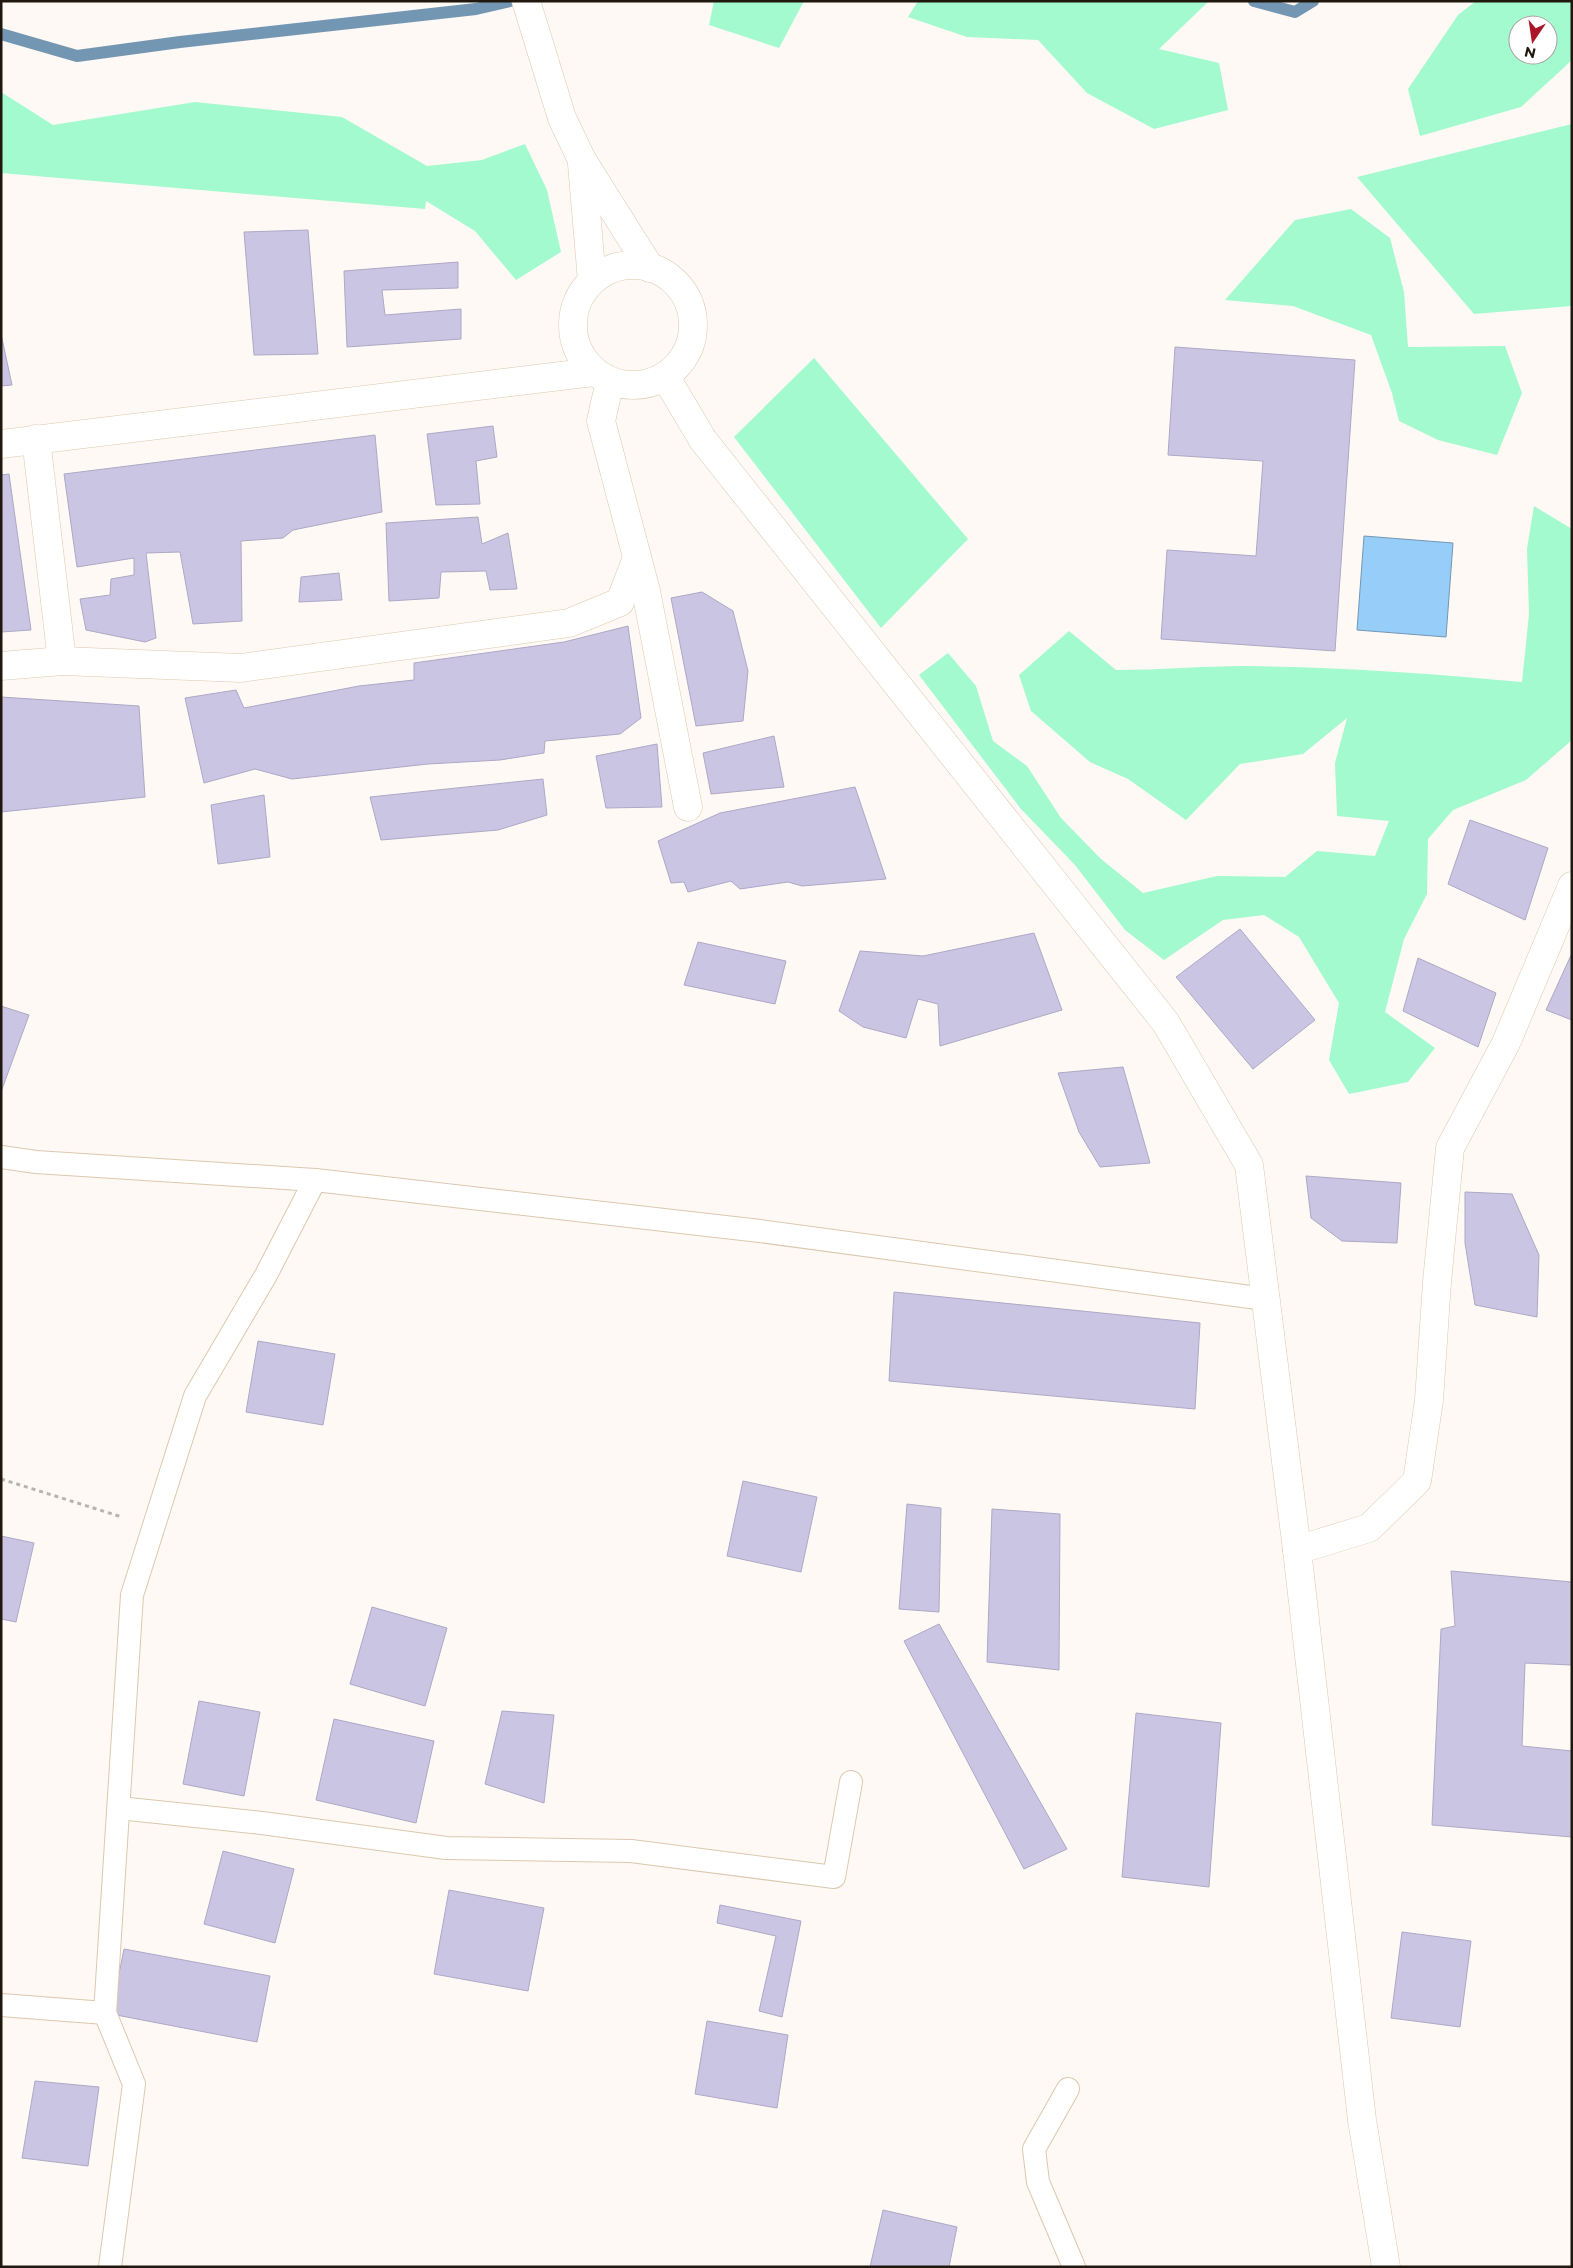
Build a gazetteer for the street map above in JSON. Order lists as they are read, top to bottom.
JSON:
{
  "north": "bottom"
}
